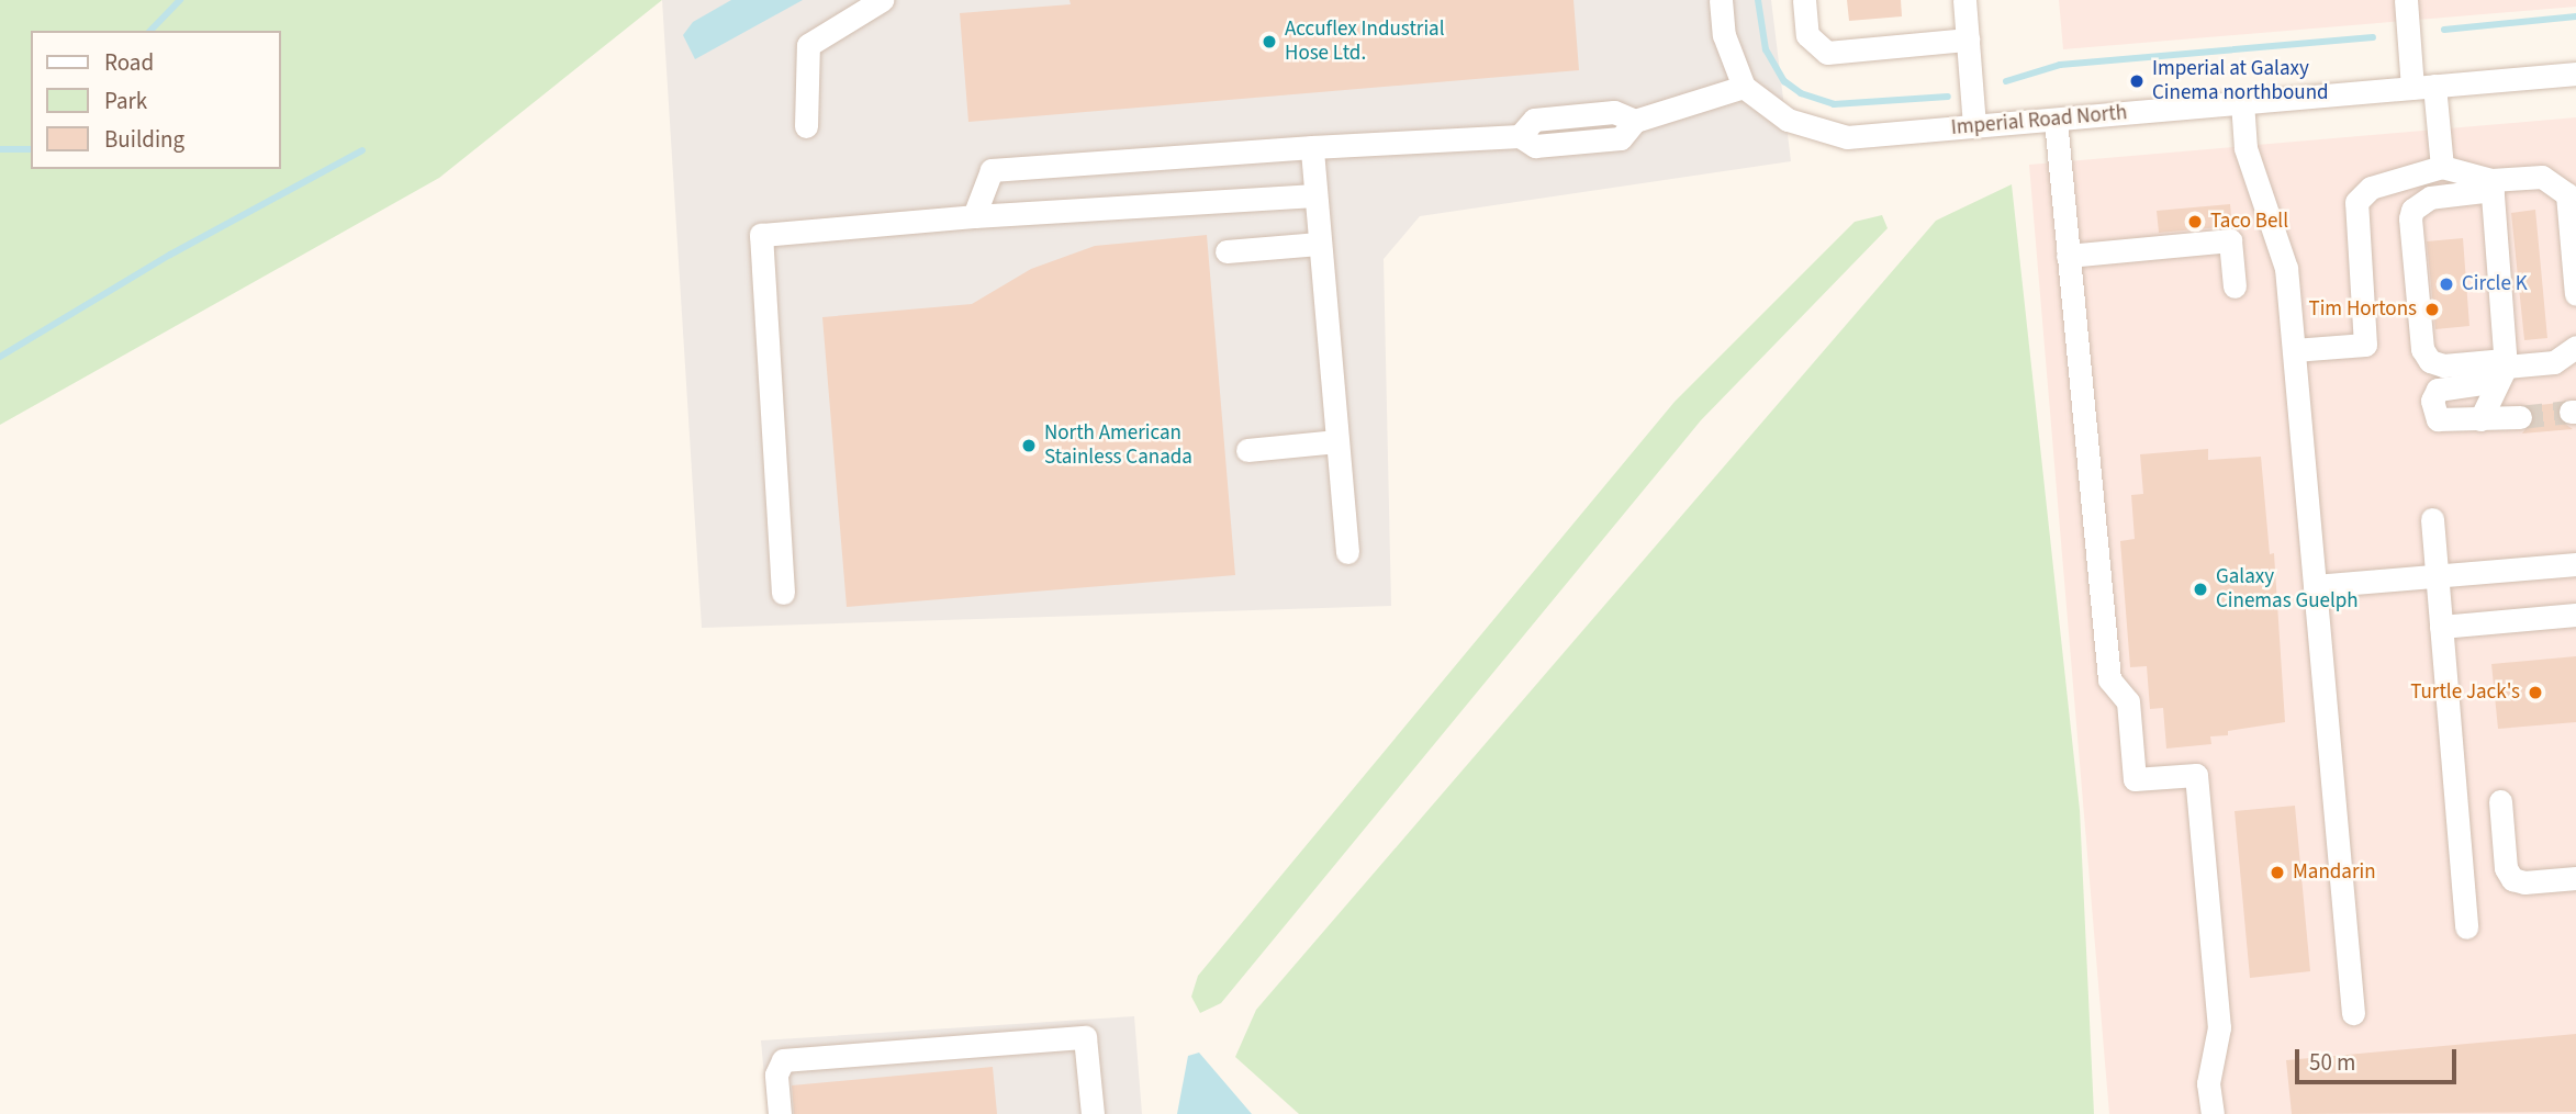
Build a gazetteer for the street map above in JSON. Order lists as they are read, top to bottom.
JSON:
{
  "streets": {
    "street": ["Imperial Road North"]
  },
  "places": [
    "Accuflex Industrial Hose Ltd.",
    "Imperial at Galaxy Cinema northbound",
    "Taco Bell",
    "Circle K",
    "Tim Hortons",
    "North American Stainless Canada",
    "Galaxy Cinemas Guelph",
    "Turtle Jack's",
    "Mandarin"
  ],
  "legend": ["Road", "Park", "Building"],
  "scale_bar": "50 m"
}
